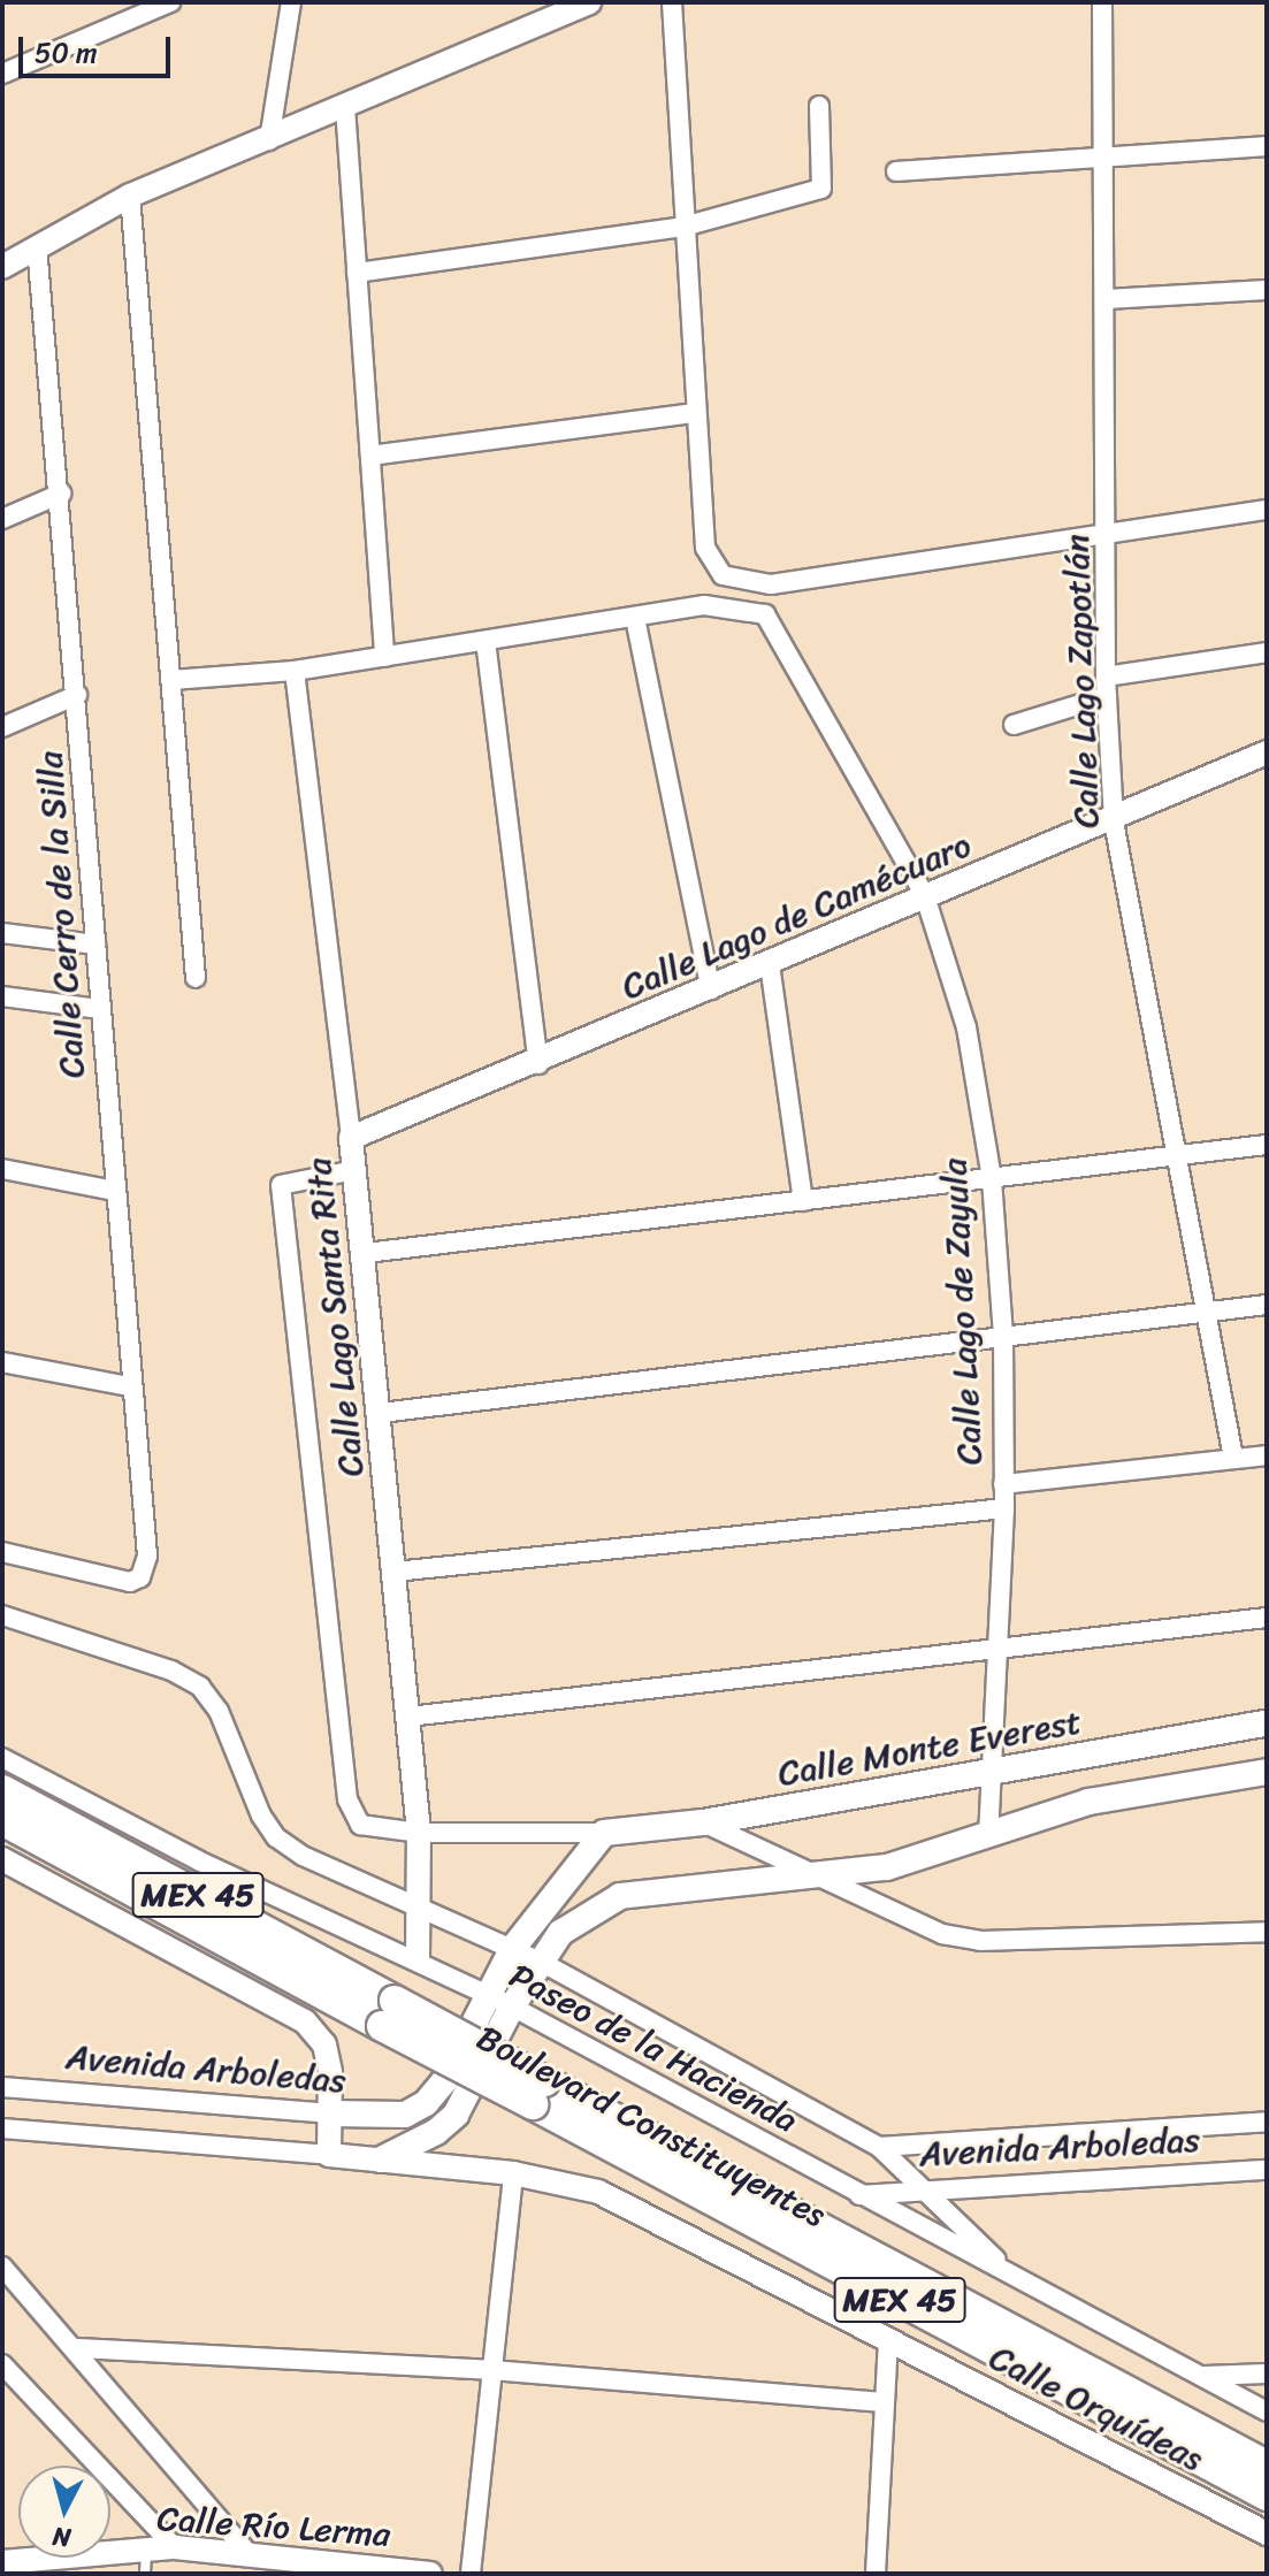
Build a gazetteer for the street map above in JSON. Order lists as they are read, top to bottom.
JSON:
{
  "streets": {
    "highway": ["MEX 45", "Boulevard Constituyentes"],
    "main road": ["Calle Monte Everest", "Avenida Arboledas"],
    "street": [
      "Calle Lago Zapotlán",
      "Calle Cerro de la Silla",
      "Calle Lago de Camécuaro",
      "Calle Lago de Zayula",
      "Calle Lago Santa Rita",
      "Paseo de la Hacienda",
      "Calle Orquídeas",
      "Calle Río Lerma"
    ]
  },
  "crossings": [
    ["Calle Lago Zapotlán", "Calle Lago de Camécuaro"],
    ["Calle Lago de Camécuaro", "Calle Lago de Zayula"],
    ["Calle Lago de Camécuaro", "Calle Lago Santa Rita"],
    ["Calle Lago de Zayula", "Calle Monte Everest"],
    ["Calle Lago Santa Rita", "Calle Monte Everest"],
    ["Calle Lago Santa Rita", "Paseo de la Hacienda"],
    ["Paseo de la Hacienda", "Avenida Arboledas"]
  ],
  "scale_bar": "50 m",
  "north": "bottom"
}
